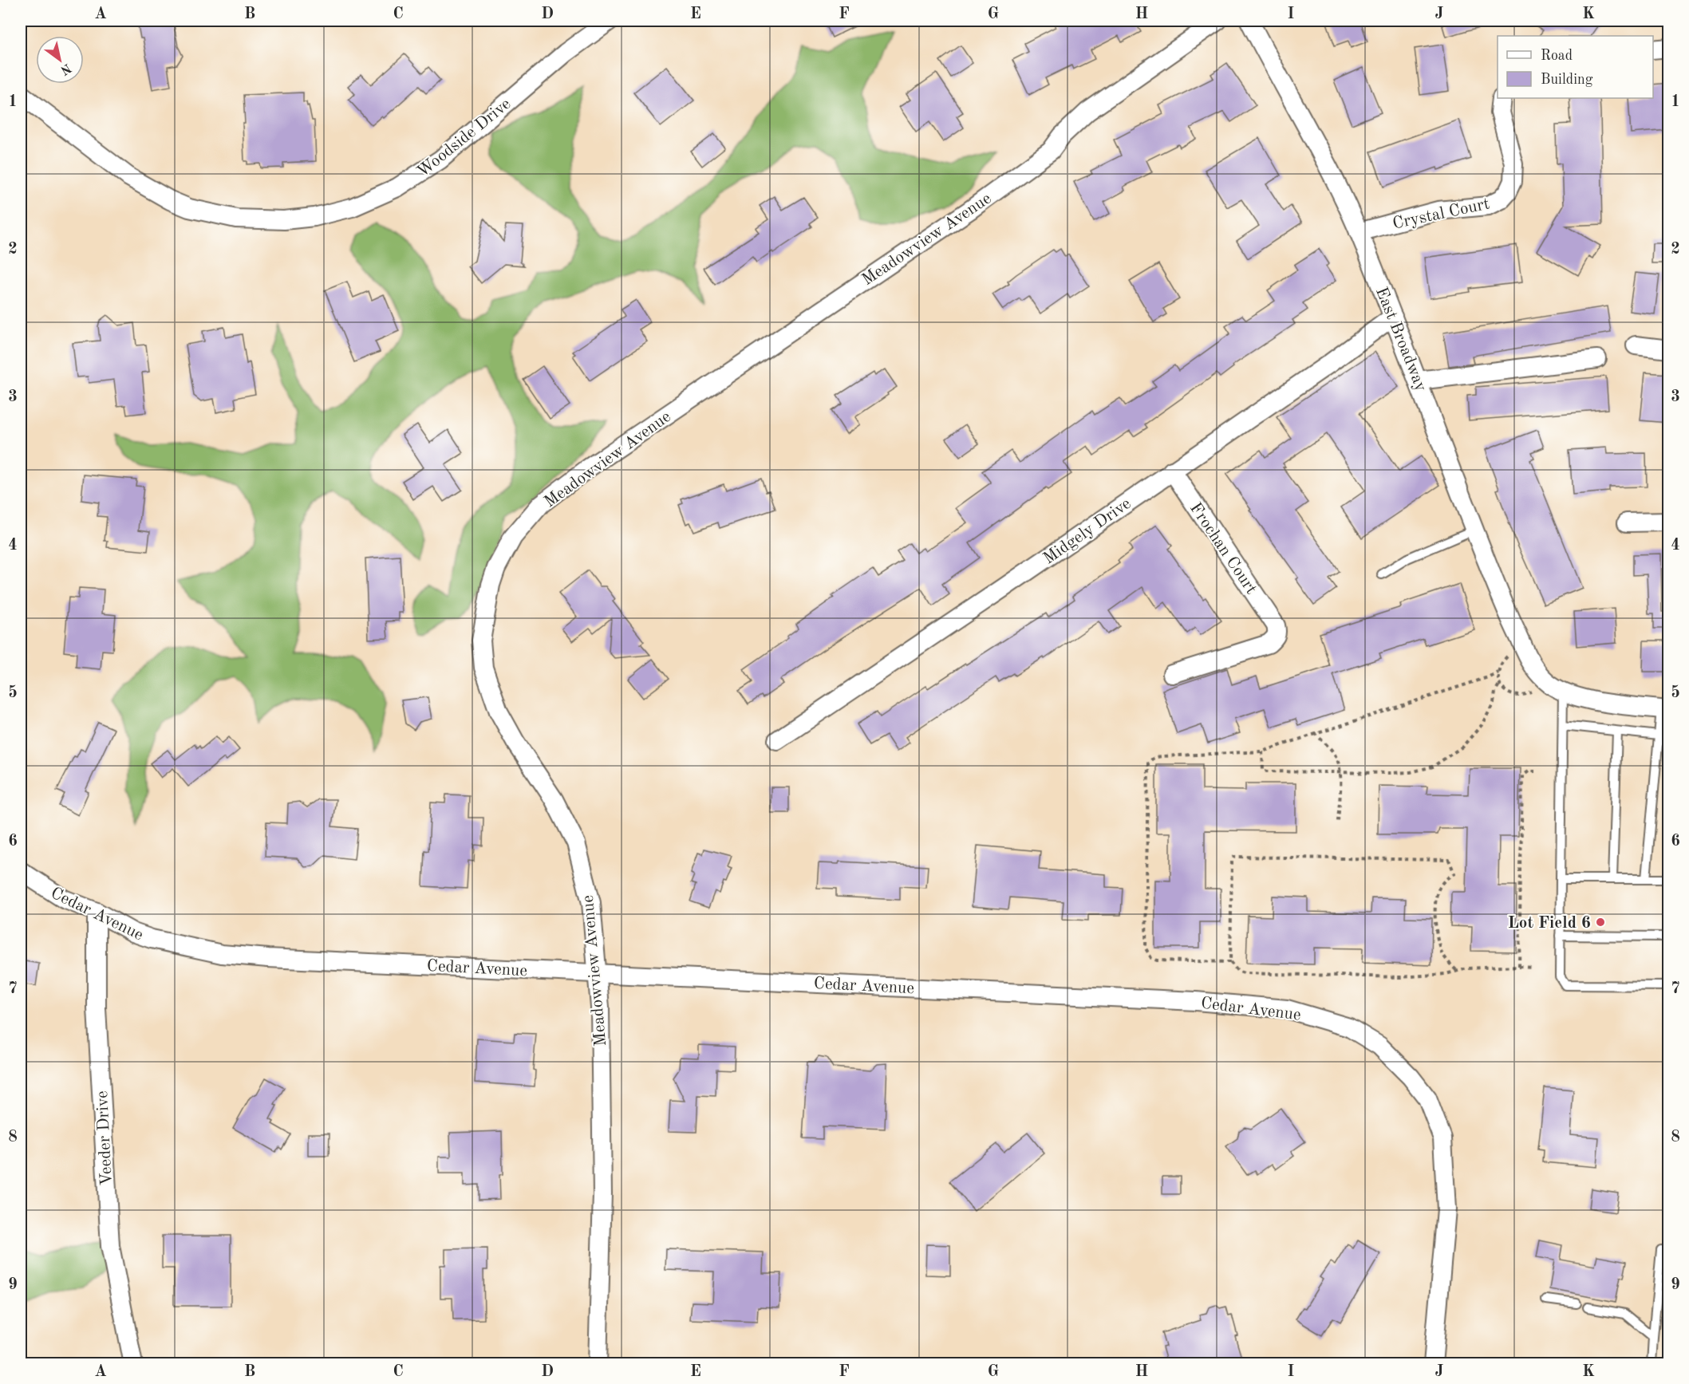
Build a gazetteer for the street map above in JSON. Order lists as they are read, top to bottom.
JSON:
{
  "streets": {
    "street": [
      "Woodside Drive",
      "Crystal Court",
      "Meadowview Avenue",
      "East Broadway",
      "Midgely Drive",
      "Frochan Court",
      "Cedar Avenue",
      "Veeder Drive"
    ]
  },
  "crossings": [
    ["Crystal Court", "East Broadway"],
    ["Meadowview Avenue", "Cedar Avenue"],
    ["East Broadway", "Midgely Drive"],
    ["Midgely Drive", "Frochan Court"],
    ["Cedar Avenue", "Veeder Drive"]
  ],
  "places": ["Lot Field 6"],
  "legend": ["Road", "Building"],
  "north": "bottom right",
  "grid": {
    "columns": [
      "A",
      "B",
      "C",
      "D",
      "E",
      "F",
      "G",
      "H",
      "I",
      "J",
      "K"
    ],
    "rows": [
      "1",
      "2",
      "3",
      "4",
      "5",
      "6",
      "7",
      "8",
      "9"
    ]
  }
}
